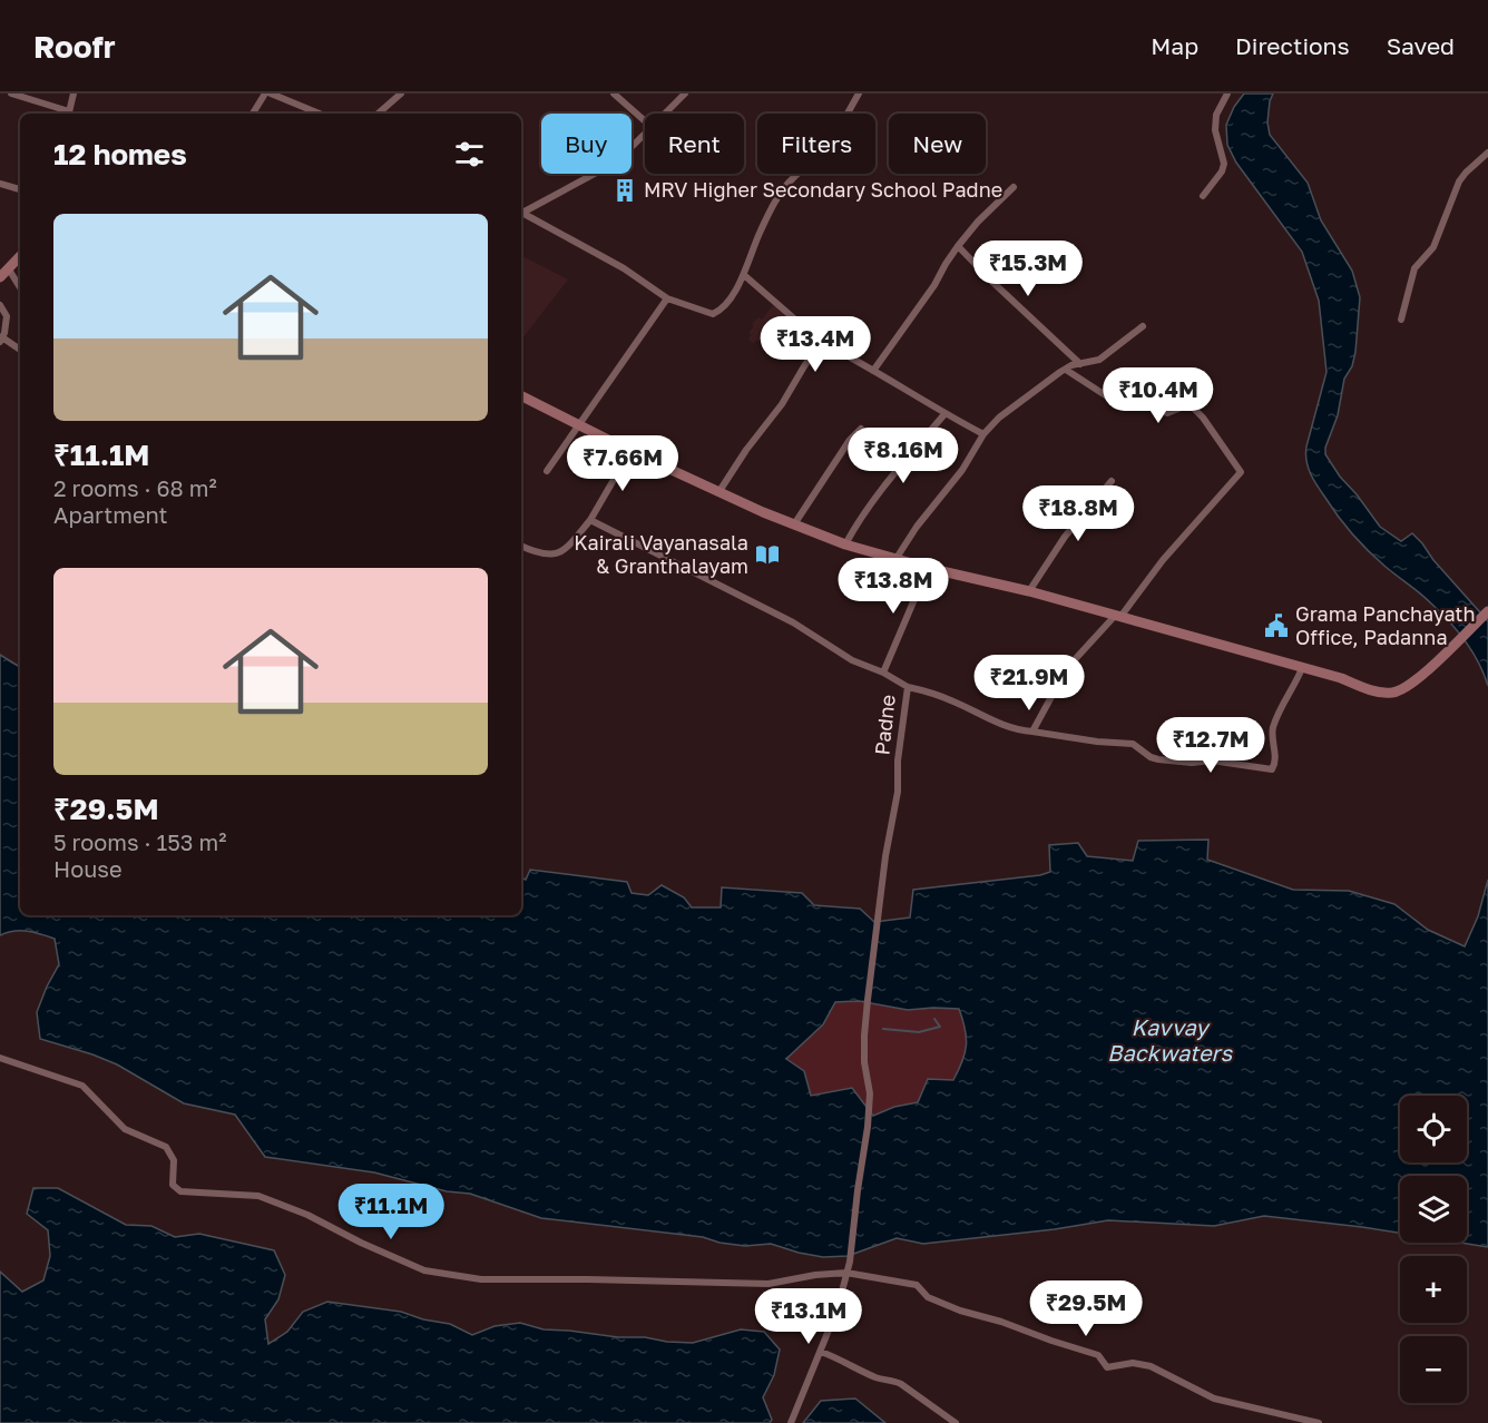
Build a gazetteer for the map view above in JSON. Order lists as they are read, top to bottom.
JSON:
{
  "streets": {
    "street": ["Padne"]
  },
  "water": ["Kavvay Backwaters"],
  "places": {
    "building": ["MRV Higher Secondary School Padne"],
    "library": ["Kairali Vayanasala & Granthalayam"],
    "public building": ["Grama Panchayath Office, Padanna"]
  },
  "page": {
    "header": "Roofr",
    "nav": ["Map", "Directions", "Saved"],
    "chip": [
      "Buy",
      "Rent",
      "Filters",
      "New"
    ],
    "heading": "12 homes",
    "list": [
      {
        "name": "₹11.1M",
        "note": "2 rooms · 68 m² · Apartment"
      },
      {
        "name": "₹29.5M",
        "note": "5 rooms · 153 m² · House"
      }
    ],
    "price": [
      "₹15.3M",
      "₹13.4M",
      "₹10.4M",
      "₹8.16M",
      "₹7.66M",
      "₹18.8M",
      "₹13.8M",
      "₹21.9M",
      "₹12.7M",
      "₹11.1M",
      "₹29.5M",
      "₹13.1M"
    ],
    "map_buttons": ["+", "−"]
  }
}
